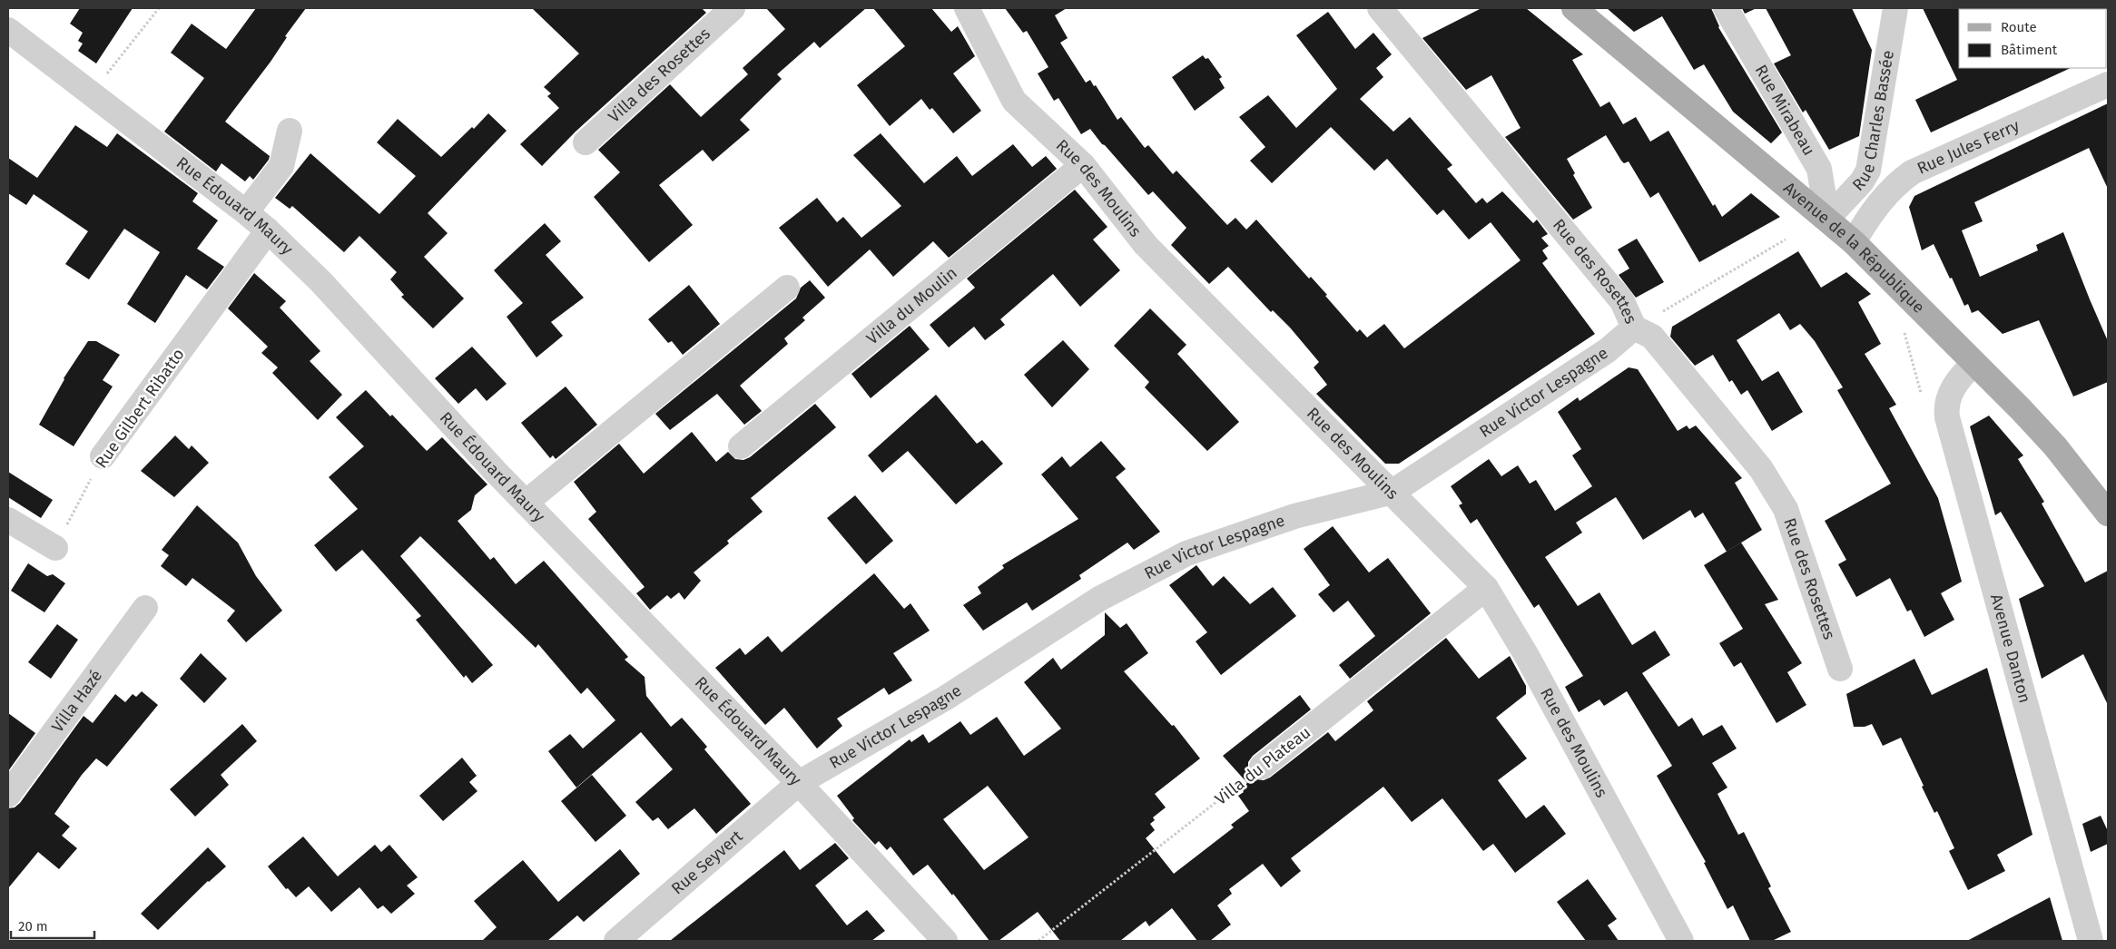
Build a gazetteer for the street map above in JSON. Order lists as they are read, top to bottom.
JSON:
{
  "streets": {
    "main road": ["Avenue de la République"],
    "street": [
      "Villa des Rosettes",
      "Rue Mirabeau",
      "Rue Charles Bassée",
      "Rue Jules Ferry",
      "Rue des Moulins",
      "Rue Édouard Maury",
      "Rue des Rosettes",
      "Villa du Moulin",
      "Rue Victor Lespagne",
      "Rue Gilbert Ribatto",
      "Avenue Danton",
      "Villa Hazé",
      "Villa du Plateau",
      "Rue Seyvert"
    ]
  },
  "crossings": [
    ["Rue Mirabeau", "Rue Charles Bassée"],
    ["Rue Mirabeau", "Avenue de la République"],
    ["Rue Charles Bassée", "Avenue de la République"],
    ["Rue Jules Ferry", "Avenue de la République"],
    ["Rue des Moulins", "Villa du Moulin"],
    ["Rue des Moulins", "Rue Victor Lespagne"],
    ["Rue des Moulins", "Villa du Plateau"],
    ["Rue Édouard Maury", "Rue Victor Lespagne"],
    ["Rue Édouard Maury", "Rue Gilbert Ribatto"],
    ["Rue Édouard Maury", "Rue Seyvert"],
    ["Avenue de la République", "Avenue Danton"],
    ["Rue des Rosettes", "Rue Victor Lespagne"],
    ["Rue Victor Lespagne", "Rue Seyvert"]
  ],
  "legend": ["Route", "Bâtiment"],
  "scale_bar": "20 m"
}
